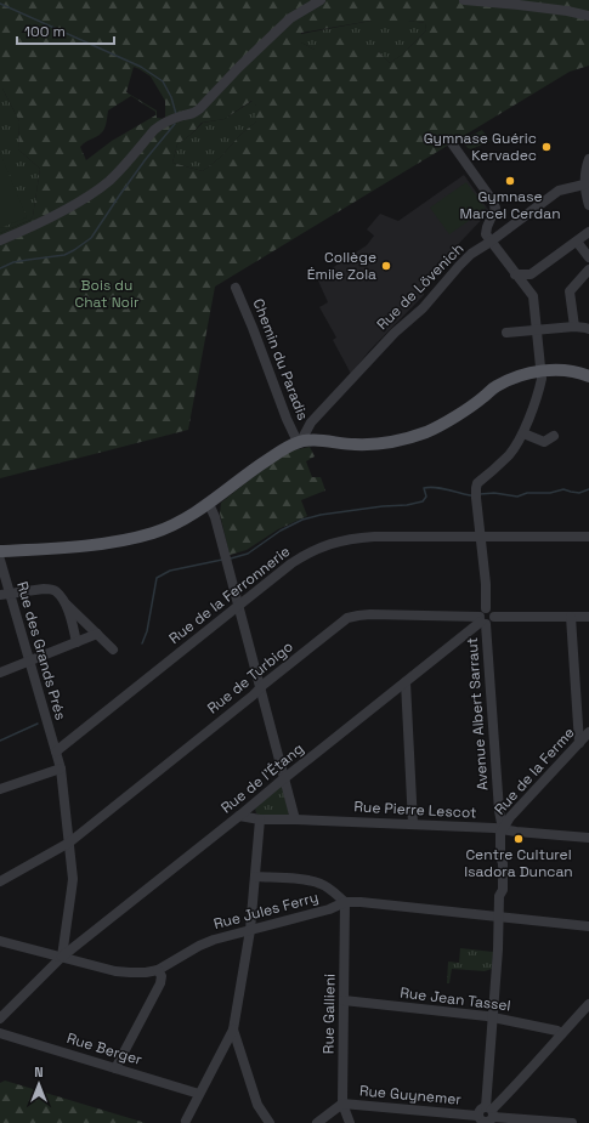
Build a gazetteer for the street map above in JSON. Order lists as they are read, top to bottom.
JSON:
{
  "streets": {
    "street": [
      "Rue de Lövenich",
      "Chemin du Paradis",
      "Rue de la Ferronnerie",
      "Rue des Grands Prés",
      "Rue de Turbigo",
      "Avenue Albert Sarraut",
      "Rue de la Ferme",
      "Rue de l'Étang",
      "Rue Pierre Lescot",
      "Rue Jules Ferry",
      "Rue Jean Tassel",
      "Rue Gallieni",
      "Rue Berger",
      "Rue Guynemer"
    ]
  },
  "crossings": [
    ["Rue de Lövenich", "Chemin du Paradis"],
    ["Rue de la Ferronnerie", "Rue des Grands Prés"],
    ["Rue des Grands Prés", "Rue de Turbigo"],
    ["Rue des Grands Prés", "Rue de l'Étang"],
    ["Rue des Grands Prés", "Rue Jules Ferry"],
    ["Rue de Turbigo", "Avenue Albert Sarraut"],
    ["Rue de Turbigo", "Rue de l'Étang"],
    ["Avenue Albert Sarraut", "Rue de la Ferme"],
    ["Avenue Albert Sarraut", "Rue de l'Étang"],
    ["Avenue Albert Sarraut", "Rue Pierre Lescot"],
    ["Rue de la Ferme", "Rue Pierre Lescot"],
    ["Rue de l'Étang", "Rue Pierre Lescot"],
    ["Rue de l'Étang", "Rue Jules Ferry"],
    ["Rue Jules Ferry", "Rue Gallieni"],
    ["Rue Jean Tassel", "Rue Gallieni"],
    ["Rue Gallieni", "Rue Guynemer"]
  ],
  "parks": ["Bois du Chat Noir"],
  "places": [
    "Gymnase Guéric Kervadec",
    "Gymnase Marcel Cerdan",
    "Collège Émile Zola",
    "Centre Culturel Isadora Duncan"
  ],
  "scale_bar": "100 m",
  "north": "top"
}
